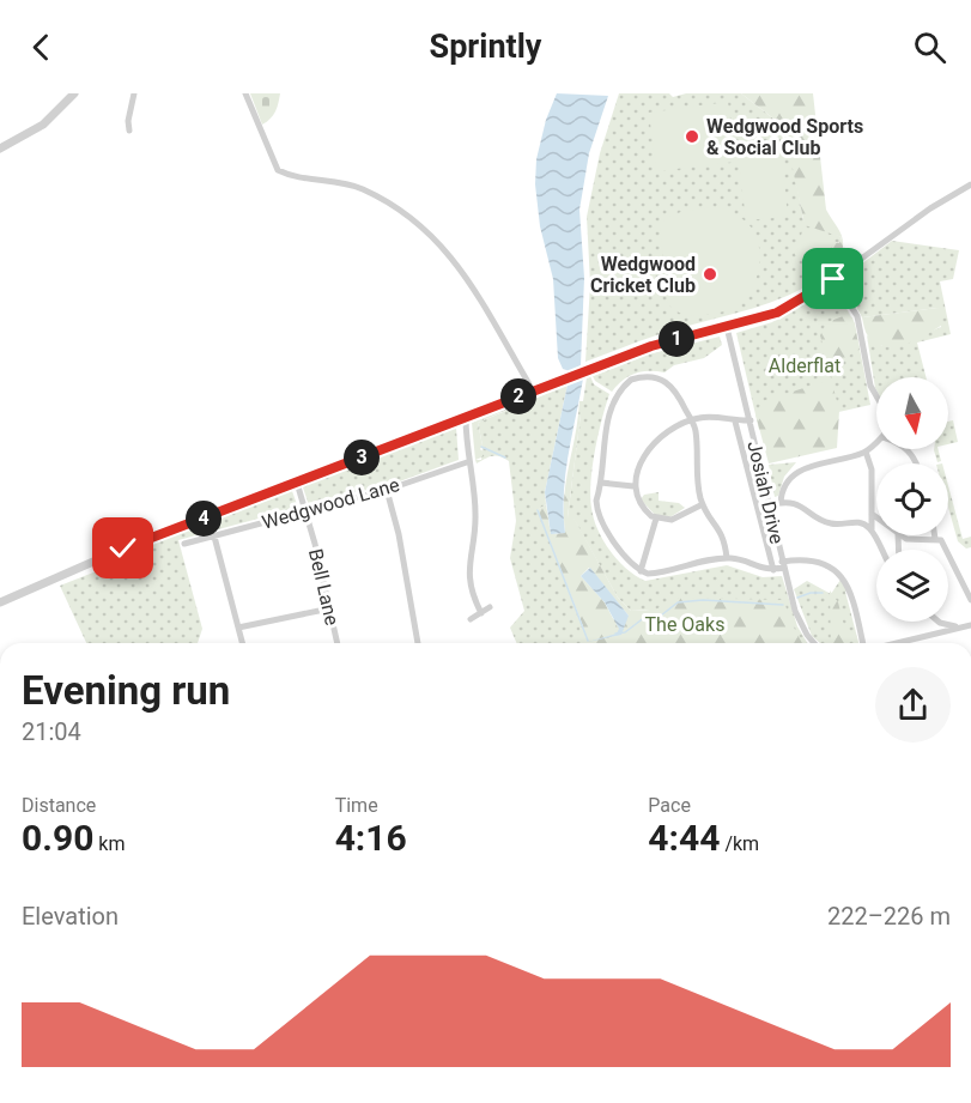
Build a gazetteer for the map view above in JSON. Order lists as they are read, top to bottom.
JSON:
{
  "streets": {
    "street": ["Josiah Drive", "Wedgwood Lane", "Bell Lane"]
  },
  "crossings": [
    ["Wedgwood Lane", "Bell Lane"]
  ],
  "parks": ["Alderflat", "The Oaks"],
  "places": ["Wedgwood Sports & Social Club", "Wedgwood Cricket Club"],
  "north": "bottom",
  "page": {
    "header": "Sprintly",
    "pins": [
      "1",
      "2",
      "3",
      "4"
    ],
    "heading": ["Evening run", "21:04"],
    "stats": [
      ["Distance", "0.90 km"],
      ["Time", "4:16"],
      ["Pace", "4:44 /km"]
    ],
    "chart": ["Elevation", "222–226 m"]
  }
}
